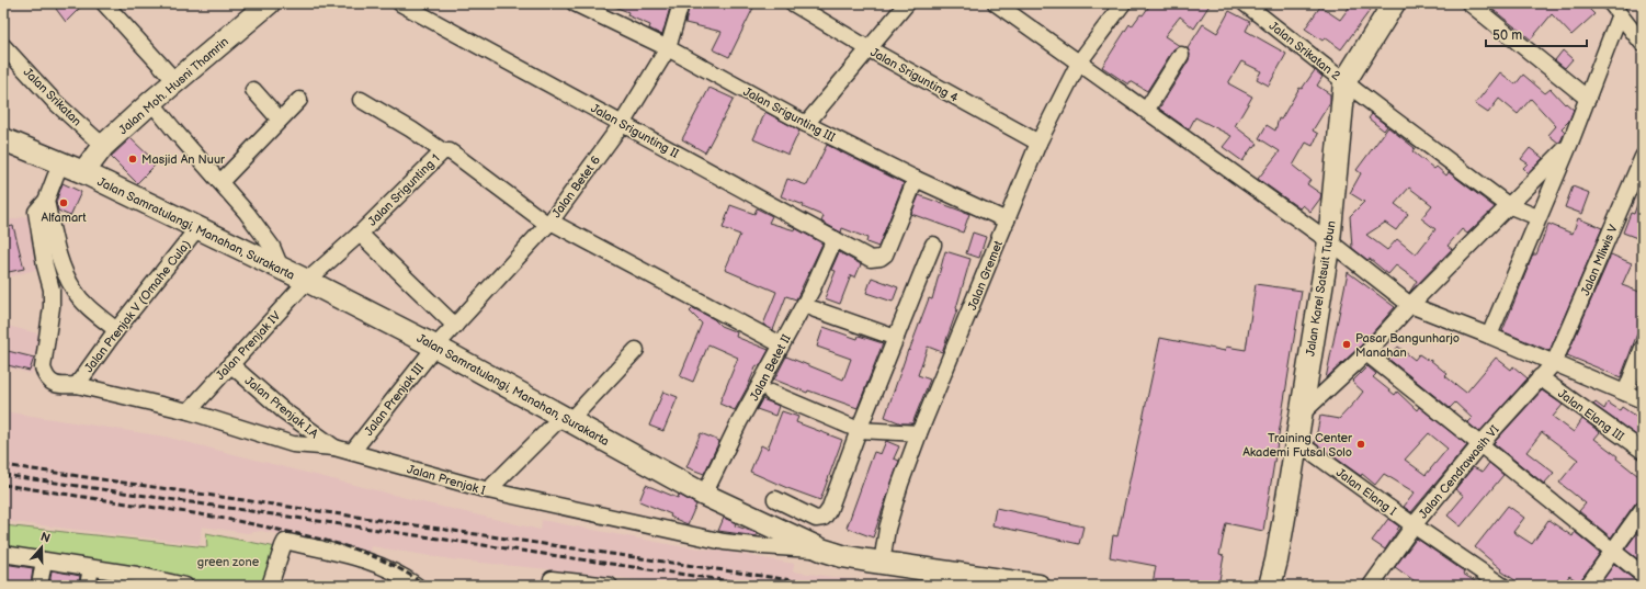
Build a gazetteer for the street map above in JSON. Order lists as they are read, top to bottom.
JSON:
{
  "streets": {
    "main road": ["Jalan Moh. Husni Thamrin", "Jalan Samratulangi, Manahan, Surakarta", "Jalan Karel Satsuit Tubun"],
    "street": [
      "Jalan Srikatan 2",
      "Jalan Srigunting 4",
      "Jalan Srikatan",
      "Jalan Srigunting III",
      "Jalan Srigunting II",
      "Jalan Betet 6",
      "Jalan Srigunting 1",
      "Jalan Mliwis V",
      "Jalan Gremet",
      "Jalan Prenjak V (Omahe Cula)",
      "Jalan Prenjak IV",
      "Jalan Betet II",
      "Jalan Prenjak III",
      "Jalan Prenjak I.A",
      "Jalan Elang III",
      "Jalan Cendrawasih VI",
      "Jalan Prenjak I",
      "Jalan Elang I"
    ]
  },
  "crossings": [
    ["Jalan Srikatan 2", "Jalan Karel Satsuit Tubun"],
    ["Jalan Srigunting 4", "Jalan Gremet"],
    ["Jalan Moh. Husni Thamrin", "Jalan Srikatan"],
    ["Jalan Moh. Husni Thamrin", "Jalan Samratulangi, Manahan, Surakarta"],
    ["Jalan Srigunting III", "Jalan Srigunting II"],
    ["Jalan Srigunting III", "Jalan Betet 6"],
    ["Jalan Srigunting III", "Jalan Gremet"],
    ["Jalan Srigunting II", "Jalan Betet 6"],
    ["Jalan Srigunting II", "Jalan Betet II"],
    ["Jalan Betet 6", "Jalan Srigunting 1"],
    ["Jalan Betet 6", "Jalan Samratulangi, Manahan, Surakarta"],
    ["Jalan Betet 6", "Jalan Prenjak III"],
    ["Jalan Srigunting 1", "Jalan Samratulangi, Manahan, Surakarta"],
    ["Jalan Srigunting 1", "Jalan Prenjak IV"],
    ["Jalan Srigunting 1", "Jalan Betet II"],
    ["Jalan Samratulangi, Manahan, Surakarta", "Jalan Gremet"],
    ["Jalan Samratulangi, Manahan, Surakarta", "Jalan Prenjak V (Omahe Cula)"],
    ["Jalan Samratulangi, Manahan, Surakarta", "Jalan Prenjak IV"],
    ["Jalan Samratulangi, Manahan, Surakarta", "Jalan Betet II"],
    ["Jalan Samratulangi, Manahan, Surakarta", "Jalan Prenjak III"],
    ["Jalan Samratulangi, Manahan, Surakarta", "Jalan Prenjak I"],
    ["Jalan Mliwis V", "Jalan Cendrawasih VI"],
    ["Jalan Karel Satsuit Tubun", "Jalan Elang I"],
    ["Jalan Prenjak V (Omahe Cula)", "Jalan Prenjak I"],
    ["Jalan Prenjak IV", "Jalan Prenjak I.A"],
    ["Jalan Prenjak IV", "Jalan Prenjak I"],
    ["Jalan Prenjak III", "Jalan Prenjak I"],
    ["Jalan Prenjak I.A", "Jalan Prenjak I"],
    ["Jalan Elang III", "Jalan Cendrawasih VI"],
    ["Jalan Cendrawasih VI", "Jalan Elang I"]
  ],
  "parks": ["green zone"],
  "places": [
    "Masjid An Nuur",
    "Alfamart",
    "Pasar Bangunharjo Manahan",
    "Training Center Akademi Futsal Solo"
  ],
  "scale_bar": "50 m",
  "north": "top"
}
